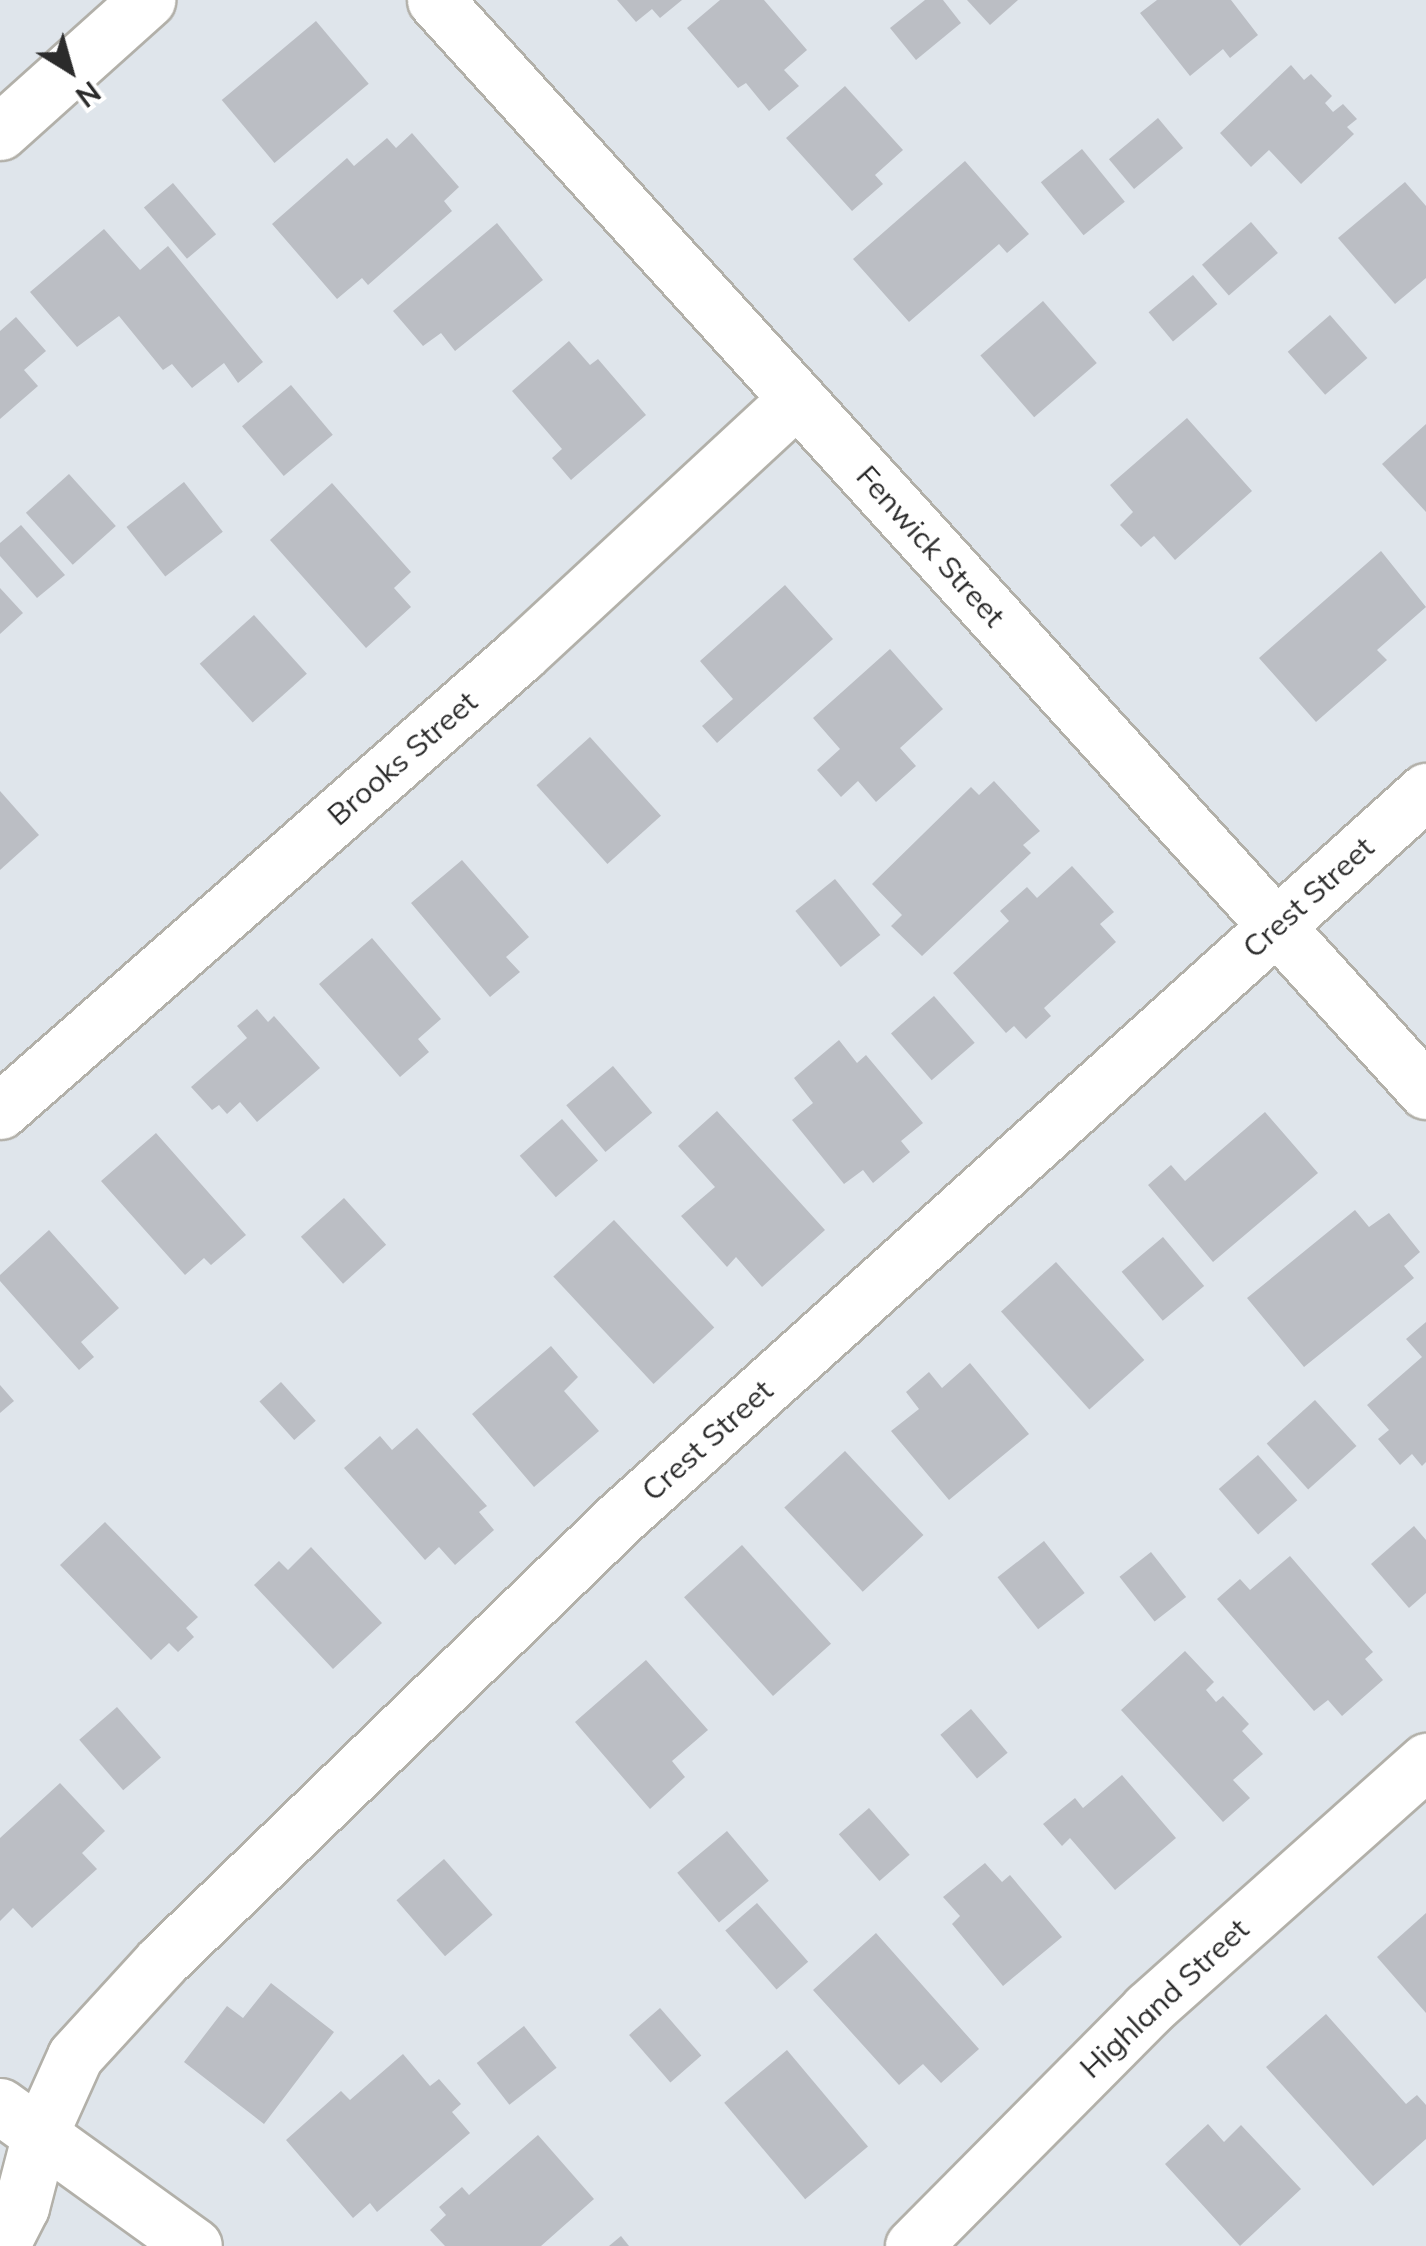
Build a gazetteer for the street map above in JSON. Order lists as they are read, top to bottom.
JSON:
{
  "streets": {
    "street": [
      "Fenwick Street",
      "Brooks Street",
      "Crest Street",
      "Highland Street"
    ]
  },
  "crossings": [
    ["Fenwick Street", "Brooks Street"],
    ["Fenwick Street", "Crest Street"]
  ],
  "north": "bottom right"
}
